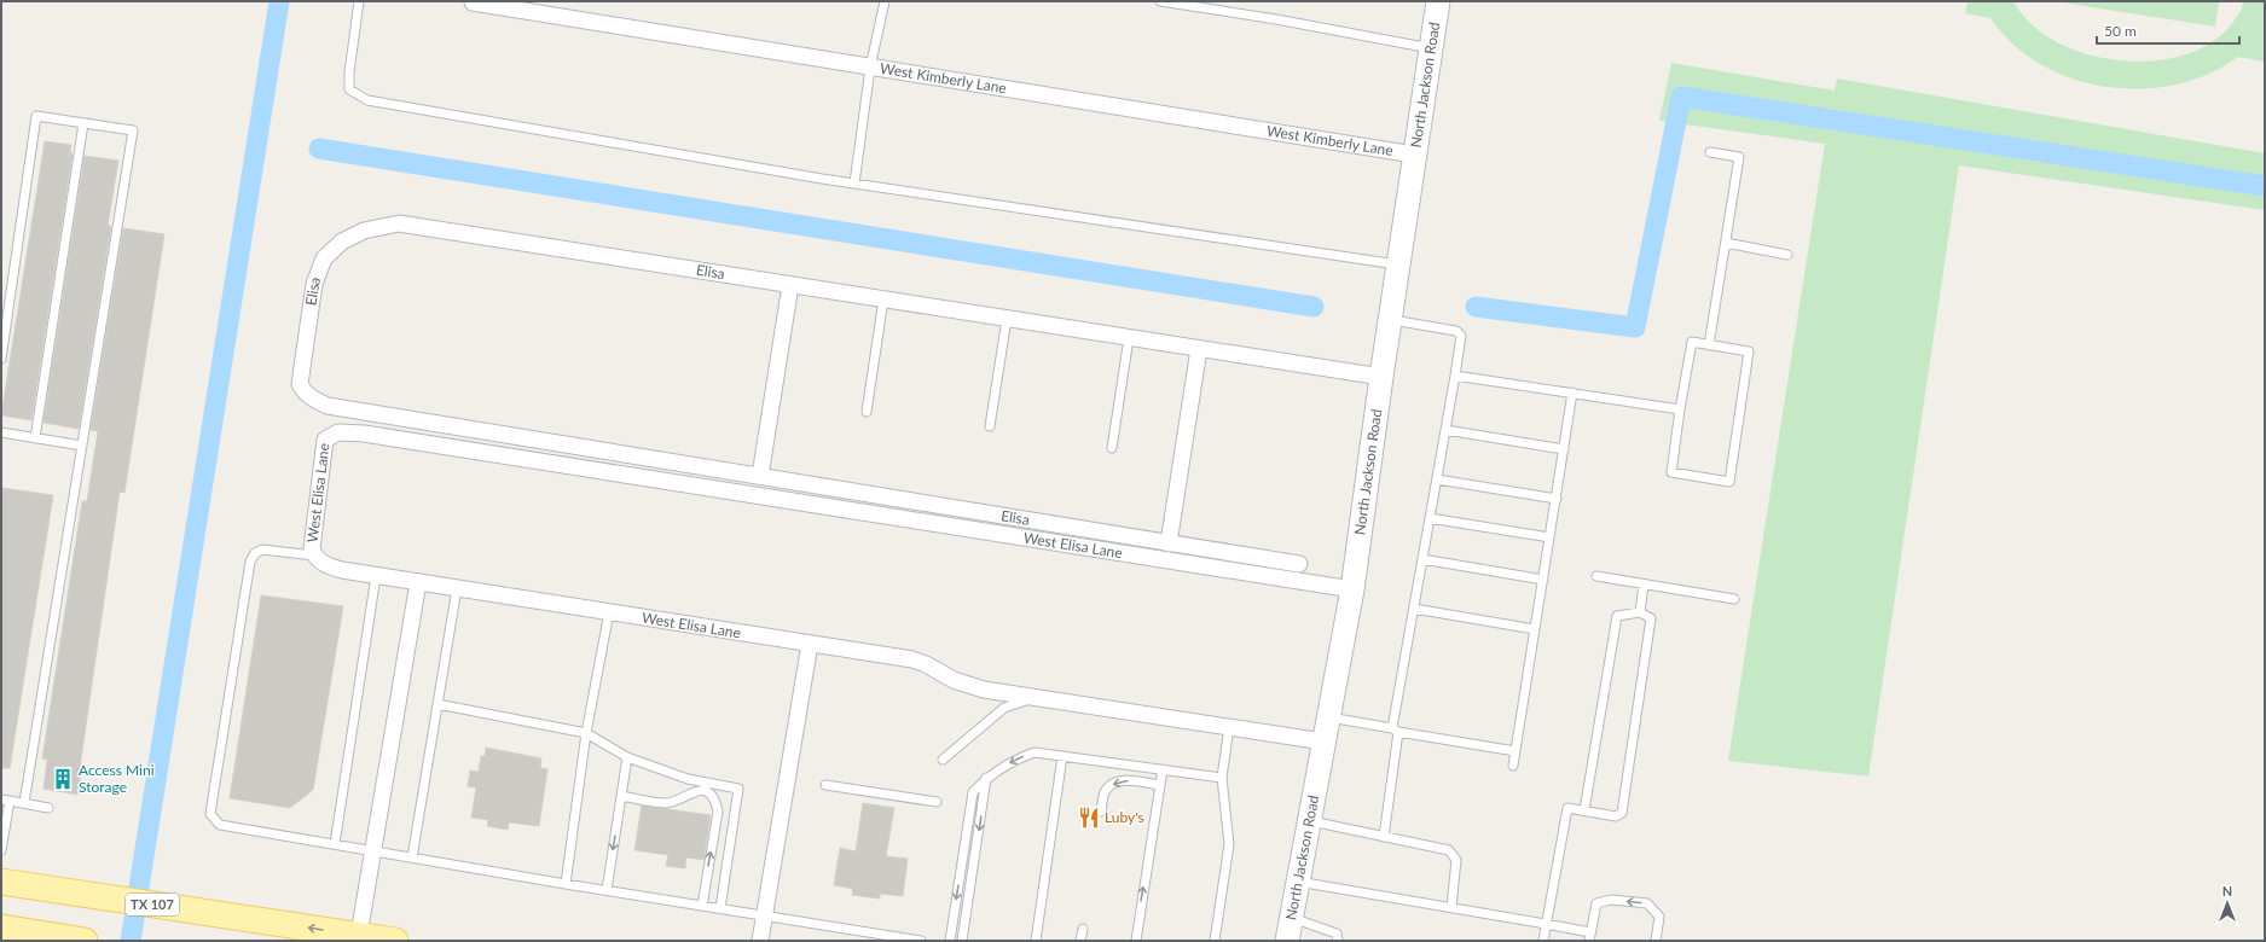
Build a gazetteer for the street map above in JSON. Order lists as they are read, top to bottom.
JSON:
{
  "streets": {
    "main road": ["North Jackson Road", "TX 107"],
    "street": ["West Kimberly Lane", "Elisa", "West Elisa Lane"]
  },
  "crossings": [
    ["West Kimberly Lane", "North Jackson Road"],
    ["North Jackson Road", "Elisa"],
    ["North Jackson Road", "West Elisa Lane"]
  ],
  "places": {
    "building": ["Access Mini Storage"],
    "restaurant": ["Luby's"]
  },
  "scale_bar": "50 m",
  "north": "top"
}
